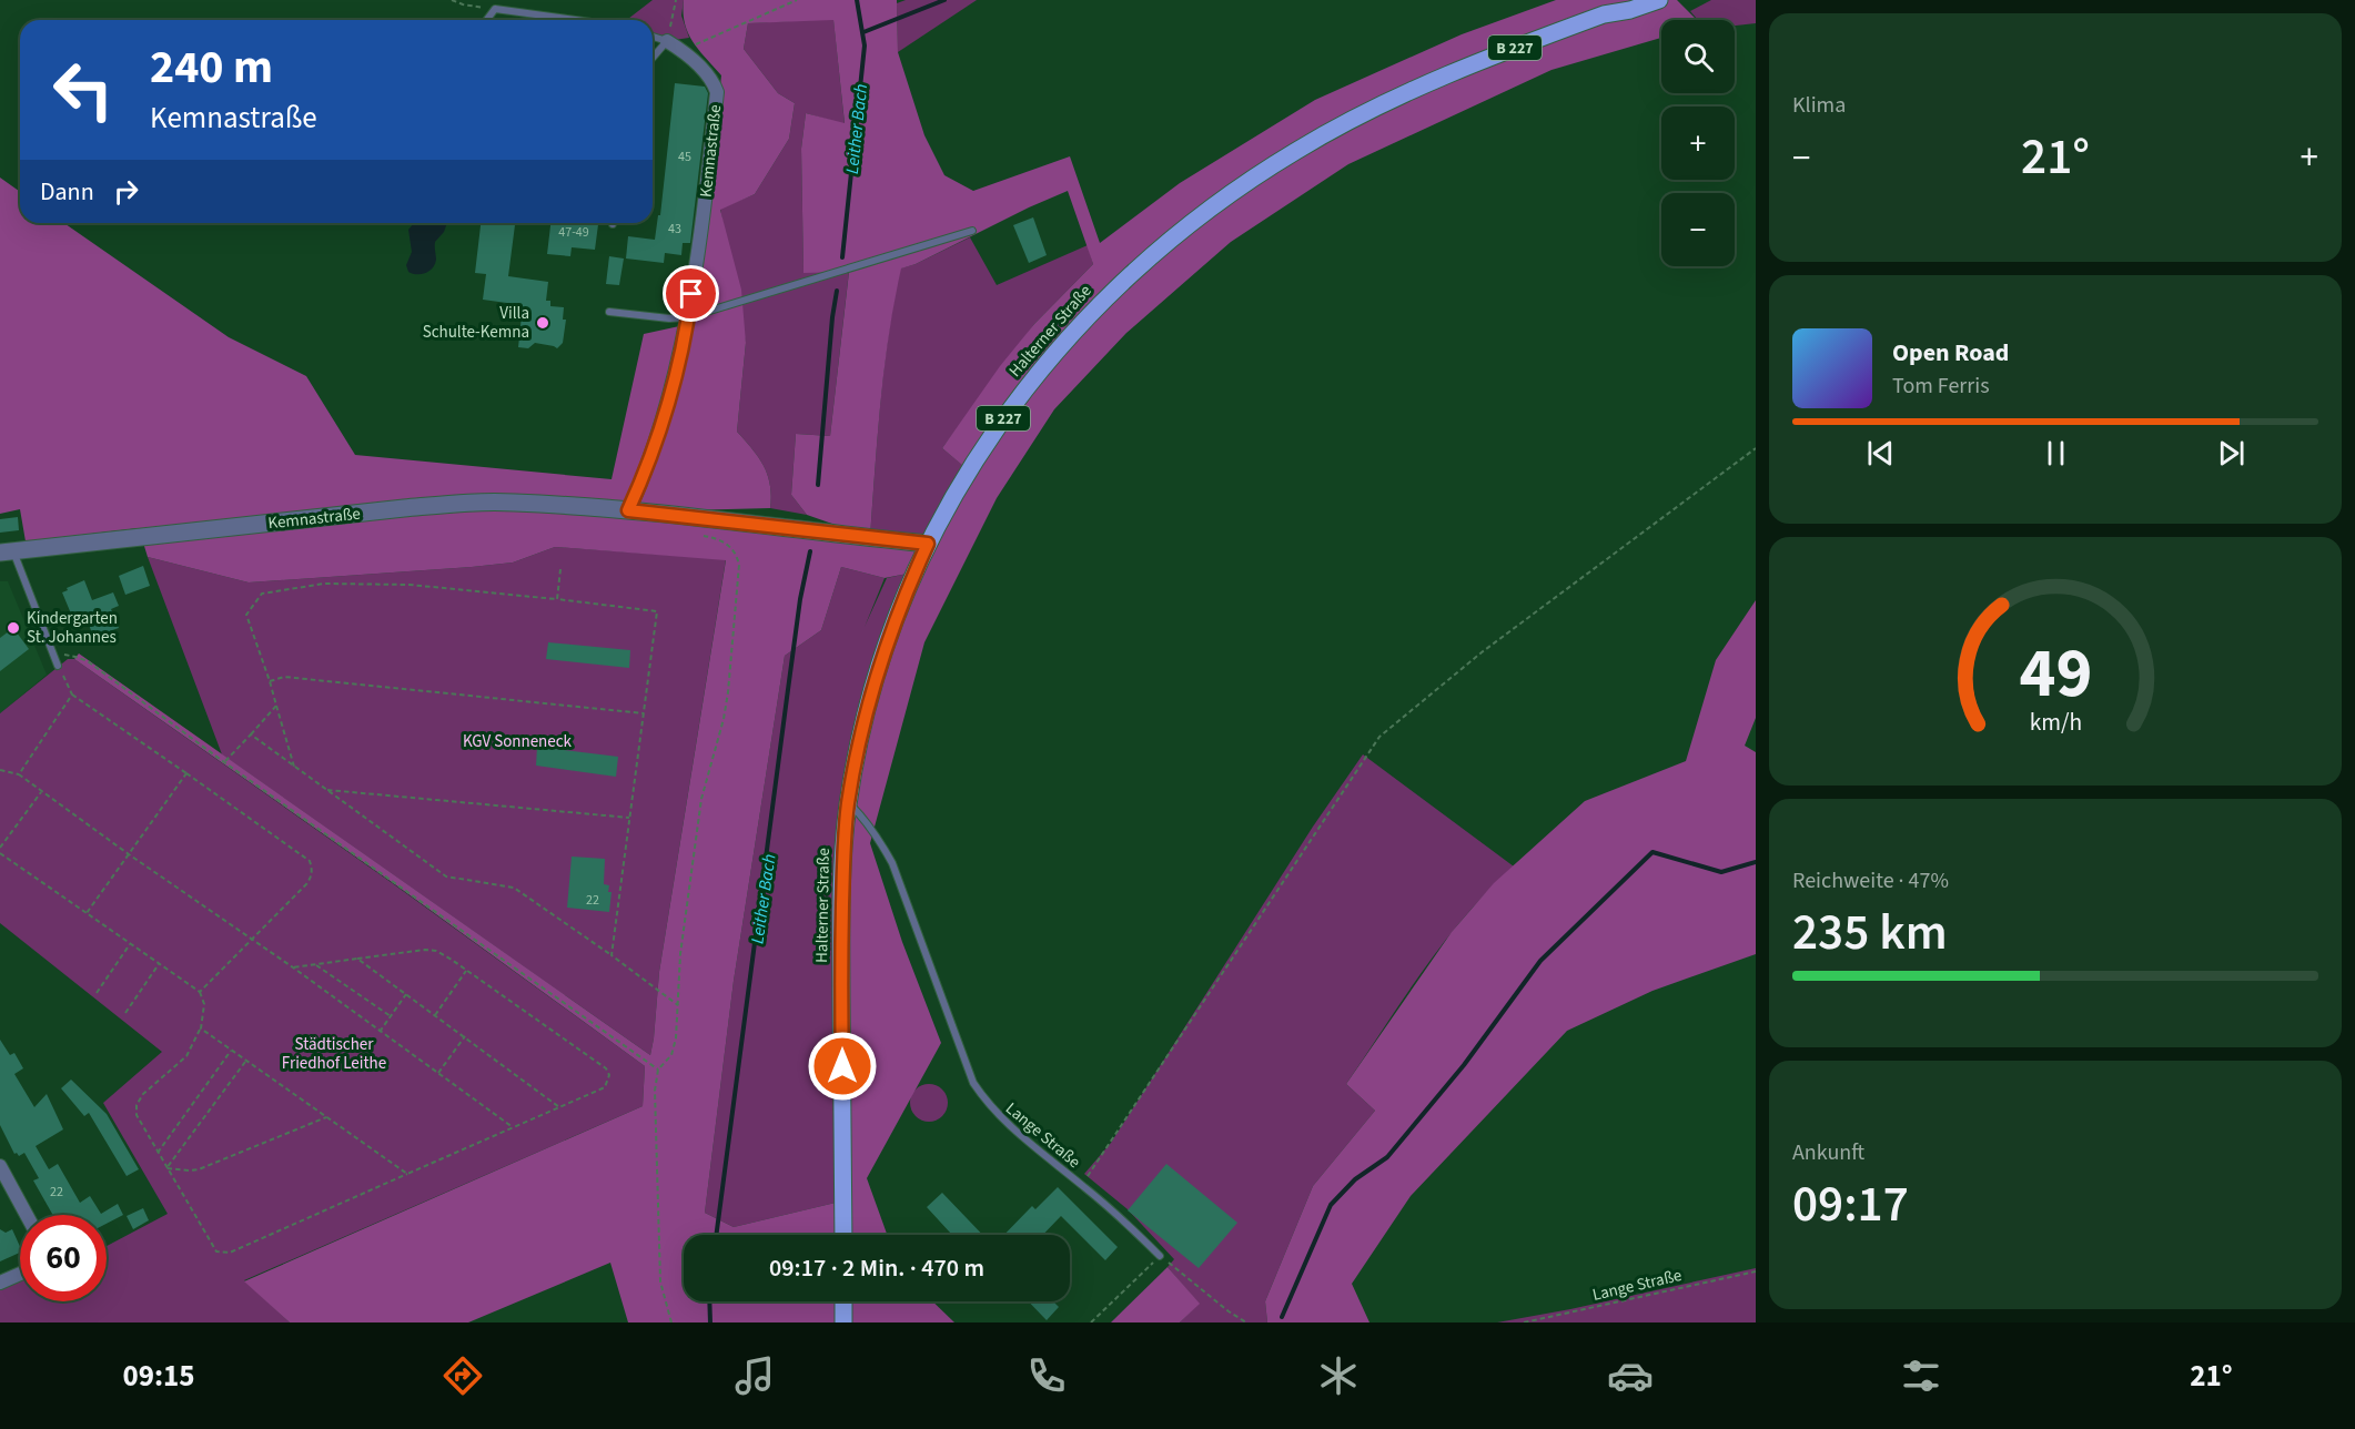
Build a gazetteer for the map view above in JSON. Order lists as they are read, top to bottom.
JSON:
{
  "streets": {
    "main road": ["B 227", "Halterner Straße"],
    "street": ["Kemnastraße"],
    "lane": ["Lange Straße"]
  },
  "crossings": [
    ["Kemnastraße", "Halterner Straße"],
    ["Halterner Straße", "Lange Straße"]
  ],
  "water": ["Leither Bach"],
  "parks": ["KGV Sonneneck", "Städtischer Friedhof Leithe"],
  "places": ["Villa Schulte-Kemna", "Kindergarten St. Johannes"],
  "house_numbers": [
    "45",
    "43",
    "47-49",
    "22",
    "22"
  ],
  "page": {
    "tile": [
      "Klima",
      ["Reichweite · 47%", "235 km"],
      ["Ankunft", "09:17"]
    ],
    "map_buttons": ["+", "−"],
    "turn": ["240 m", "Kemnastraße"],
    "heat": ["−", "21°", "+"],
    "then": "Dann",
    "song": ["Open Road", "Tom Ferris"],
    "limit": "60",
    "trip": "09:17 · 2 Min. · 470 m",
    "tabs": ["09:15", "21°"],
    "gauge": ["49", "km/h"]
  }
}
